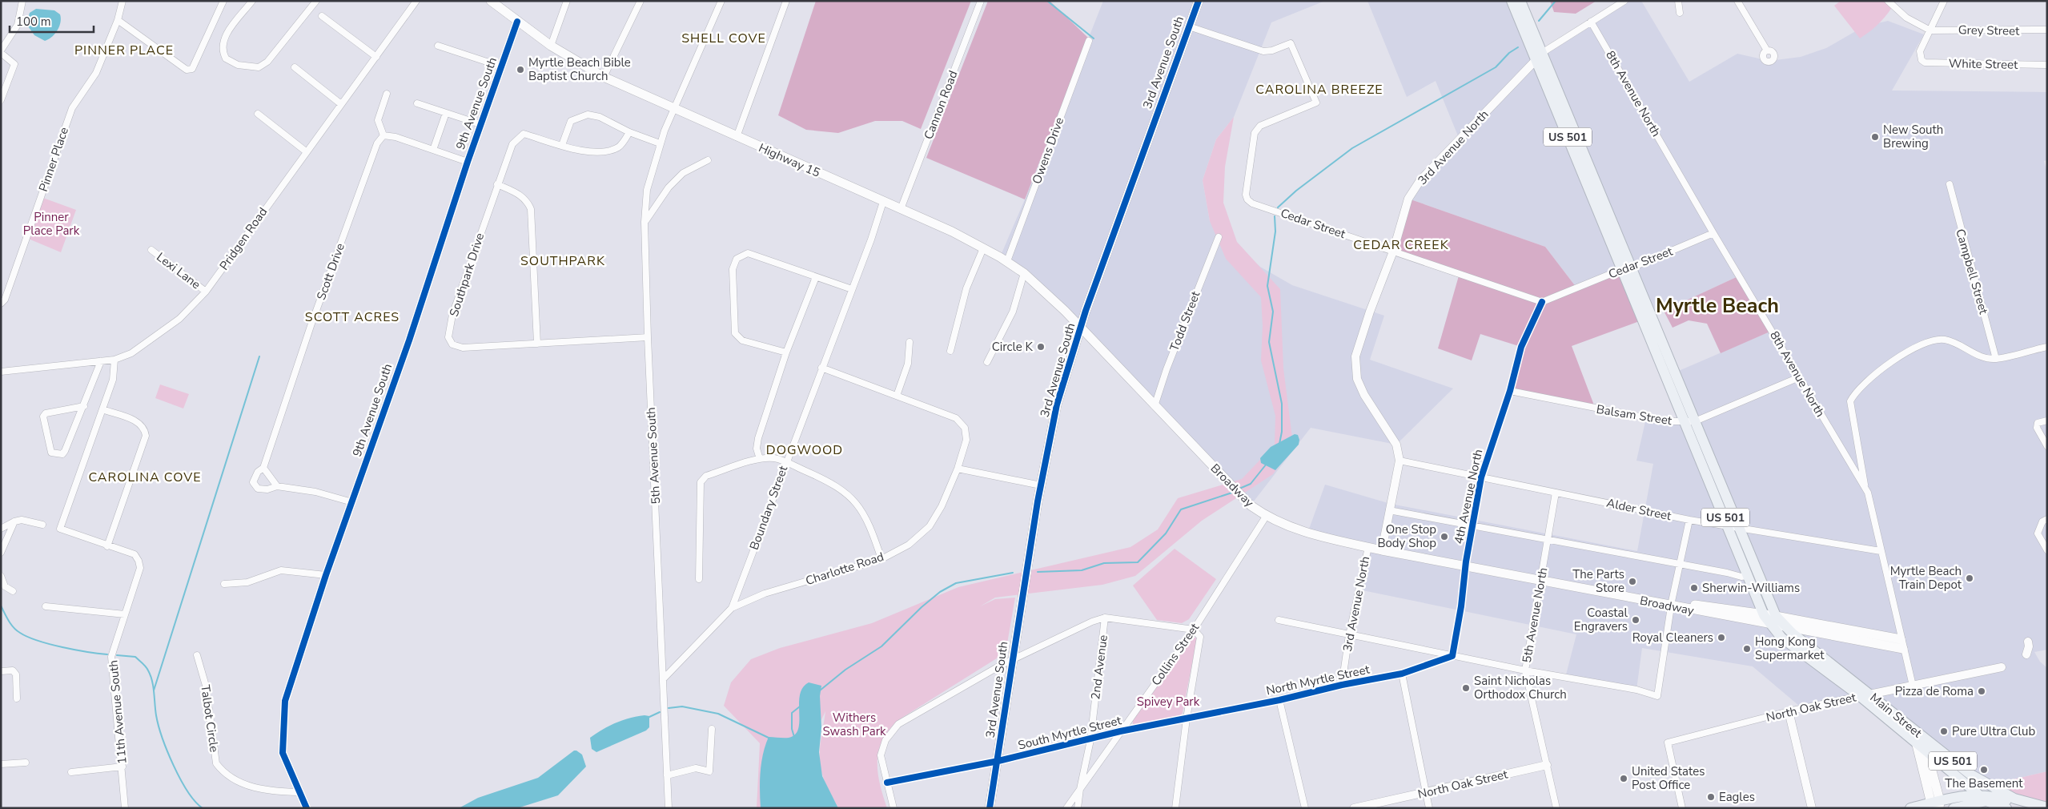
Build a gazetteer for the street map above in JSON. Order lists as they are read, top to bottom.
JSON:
{
  "streets": {
    "main road": [
      "3rd Avenue South",
      "US 501",
      "Highway 15",
      "Broadway",
      "Main Street"
    ],
    "street": [
      "Grey Street",
      "White Street",
      "8th Avenue North",
      "9th Avenue South",
      "Cannon Road",
      "3rd Avenue North",
      "Owens Drive",
      "Pinner Place",
      "Cedar Street",
      "Pridgen Road",
      "Lexi Lane",
      "Scott Drive",
      "Campbell Street",
      "Southpark Drive",
      "Todd Street",
      "Balsam Street",
      "5th Avenue South",
      "4th Avenue North",
      "Boundary Street",
      "Alder Street",
      "Charlotte Road",
      "5th Avenue North",
      "Collins Street",
      "2nd Avenue",
      "North Myrtle Street",
      "North Oak Street",
      "11th Avenue South",
      "Talbot Circle",
      "South Myrtle Street"
    ]
  },
  "crossings": [
    ["Grey Street", "White Street"],
    ["3rd Avenue South", "Highway 15"],
    ["3rd Avenue South", "Cedar Street"],
    ["3rd Avenue South", "Broadway"],
    ["3rd Avenue South", "South Myrtle Street"],
    ["8th Avenue North", "Cedar Street"],
    ["8th Avenue North", "Balsam Street"],
    ["8th Avenue North", "Broadway"],
    ["8th Avenue North", "Alder Street"],
    ["8th Avenue North", "North Oak Street"],
    ["9th Avenue South", "Highway 15"],
    ["9th Avenue South", "Talbot Circle"],
    ["Cannon Road", "Highway 15"],
    ["US 501", "3rd Avenue North"],
    ["US 501", "Cedar Street"],
    ["US 501", "Balsam Street"],
    ["US 501", "Broadway"],
    ["US 501", "Alder Street"],
    ["US 501", "Main Street"],
    ["3rd Avenue North", "Cedar Street"],
    ["3rd Avenue North", "Broadway"],
    ["3rd Avenue North", "Alder Street"],
    ["3rd Avenue North", "North Myrtle Street"],
    ["Owens Drive", "Highway 15"],
    ["Highway 15", "5th Avenue South"],
    ["Highway 15", "Broadway"],
    ["Highway 15", "Boundary Street"],
    ["Cedar Street", "4th Avenue North"],
    ["Pridgen Road", "Lexi Lane"],
    ["Southpark Drive", "5th Avenue South"],
    ["Todd Street", "Broadway"],
    ["Balsam Street", "4th Avenue North"],
    ["5th Avenue South", "Boundary Street"],
    ["Broadway", "4th Avenue North"],
    ["Broadway", "5th Avenue North"],
    ["Broadway", "Collins Street"],
    ["Broadway", "Main Street"],
    ["4th Avenue North", "Alder Street"],
    ["4th Avenue North", "North Myrtle Street"],
    ["Boundary Street", "Charlotte Road"],
    ["Alder Street", "5th Avenue North"],
    ["5th Avenue North", "North Oak Street"],
    ["Collins Street", "2nd Avenue"],
    ["Collins Street", "South Myrtle Street"],
    ["2nd Avenue", "South Myrtle Street"],
    ["North Myrtle Street", "South Myrtle Street"],
    ["North Oak Street", "Main Street"]
  ],
  "districts": [
    "SHELL COVE",
    "PINNER PLACE",
    "CAROLINA BREEZE",
    "CEDAR CREEK",
    "SOUTHPARK",
    "Myrtle Beach",
    "SCOTT ACRES",
    "DOGWOOD",
    "CAROLINA COVE"
  ],
  "parks": ["Pinner Place Park", "Spivey Park", "Withers Swash Park"],
  "places": [
    "Myrtle Beach Bible Baptist Church",
    "New South Brewing",
    "Circle K",
    "One Stop Body Shop",
    "Myrtle Beach Train Depot",
    "The Parts Store",
    "Sherwin-Williams",
    "Coastal Engravers",
    "Royal Cleaners",
    "Hong Kong Supermarket",
    "Saint Nicholas Orthodox Church",
    "Pizza de Roma",
    "Pure Ultra Club",
    "The Basement",
    "United States Post Office",
    "Eagles"
  ],
  "scale_bar": "100 m"
}
